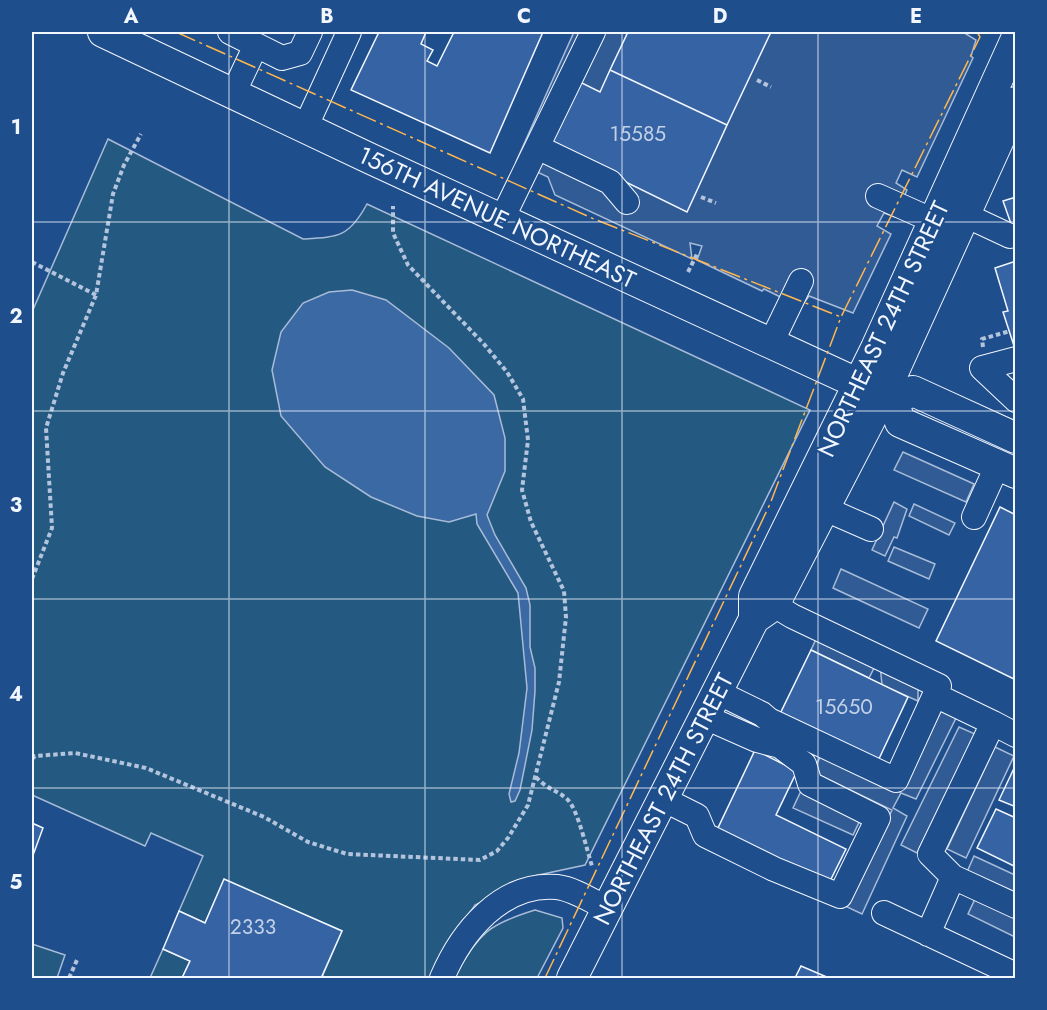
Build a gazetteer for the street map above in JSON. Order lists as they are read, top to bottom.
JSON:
{
  "streets": {
    "main road": ["156TH AVENUE NORTHEAST", "NORTHEAST 24TH STREET"]
  },
  "crossings": [
    ["156TH AVENUE NORTHEAST", "NORTHEAST 24TH STREET"]
  ],
  "house_numbers": ["15585", "15650", "2333"],
  "grid": {
    "columns": [
      "A",
      "B",
      "C",
      "D",
      "E"
    ],
    "rows": [
      "1",
      "2",
      "3",
      "4",
      "5"
    ]
  }
}
